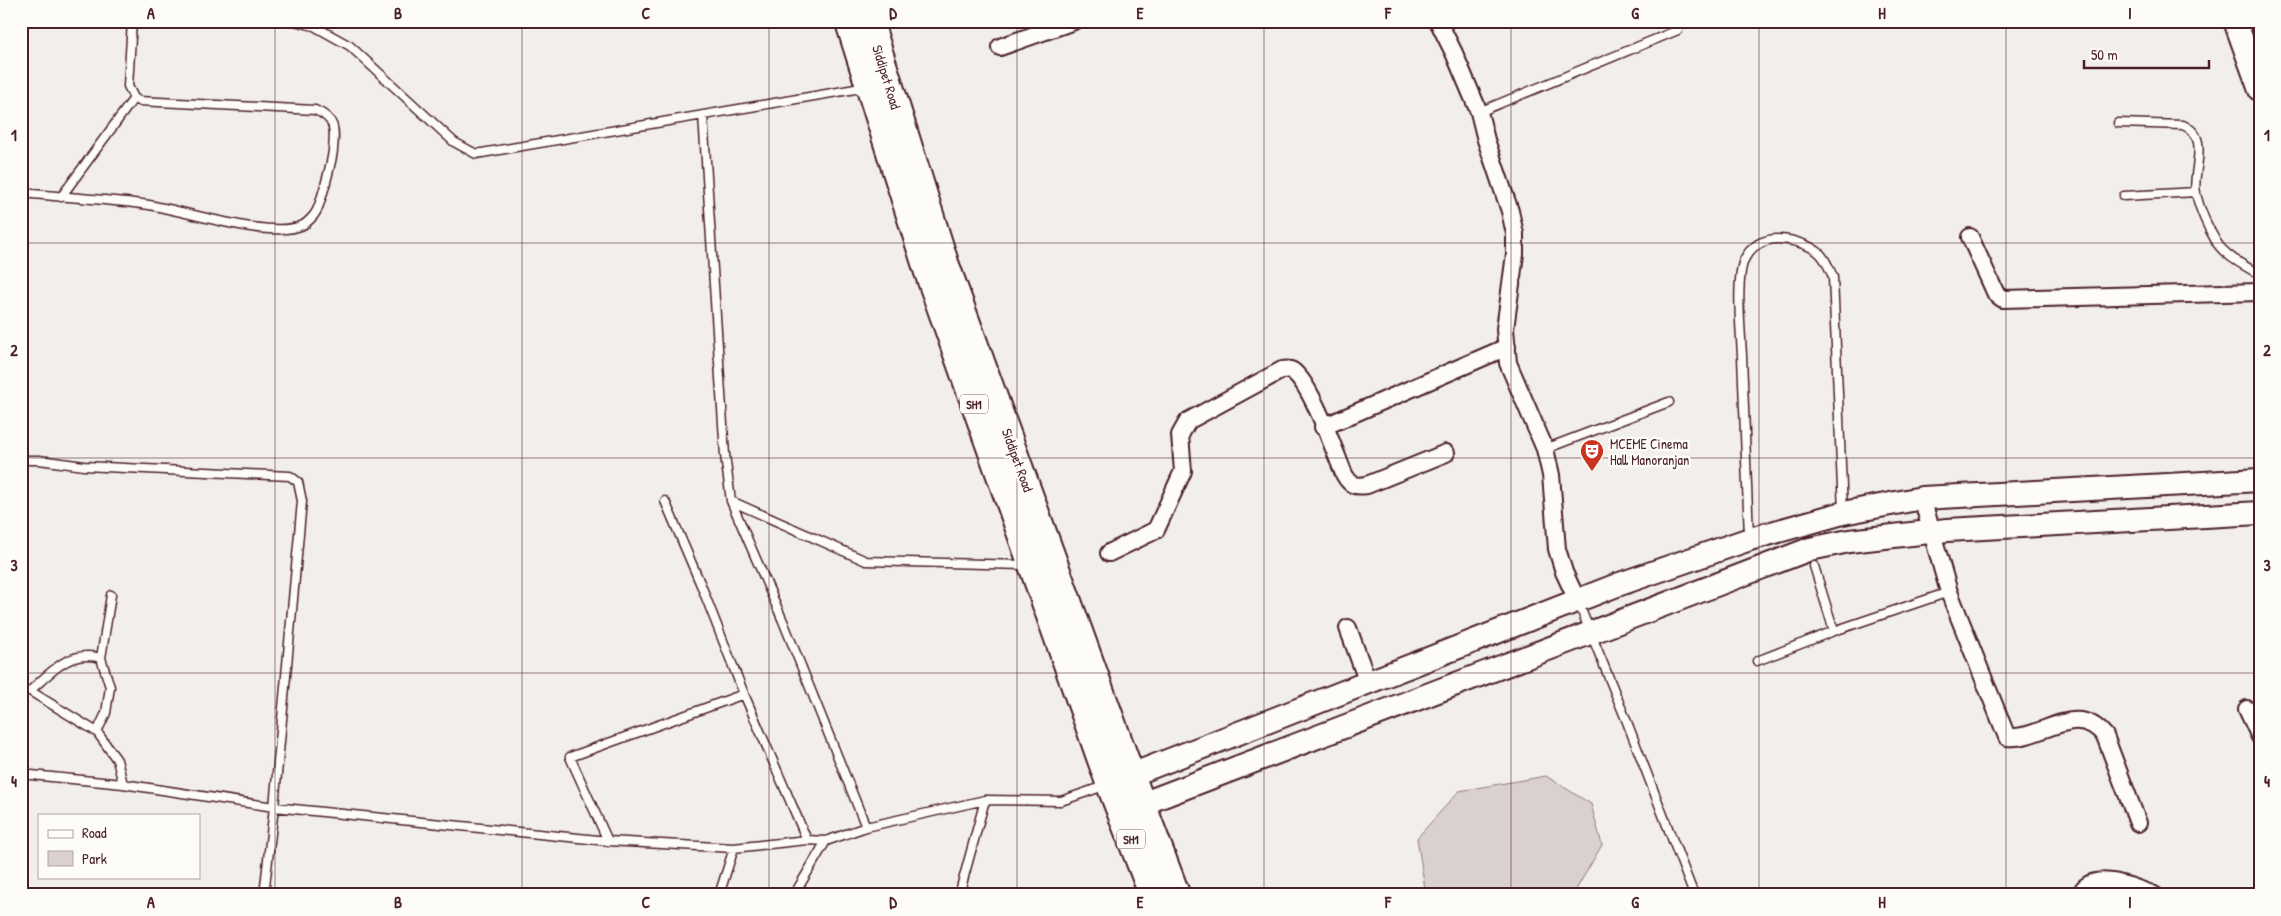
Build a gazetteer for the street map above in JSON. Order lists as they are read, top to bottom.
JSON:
{
  "streets": {
    "main road": ["Siddipet Road", "SH1"]
  },
  "places": {
    "theatre": ["MCEME Cinema Hall Manoranjan"]
  },
  "legend": ["Road", "Park"],
  "scale_bar": "50 m",
  "grid": {
    "columns": [
      "A",
      "B",
      "C",
      "D",
      "E",
      "F",
      "G",
      "H",
      "I"
    ],
    "rows": [
      "1",
      "2",
      "3",
      "4"
    ]
  }
}
